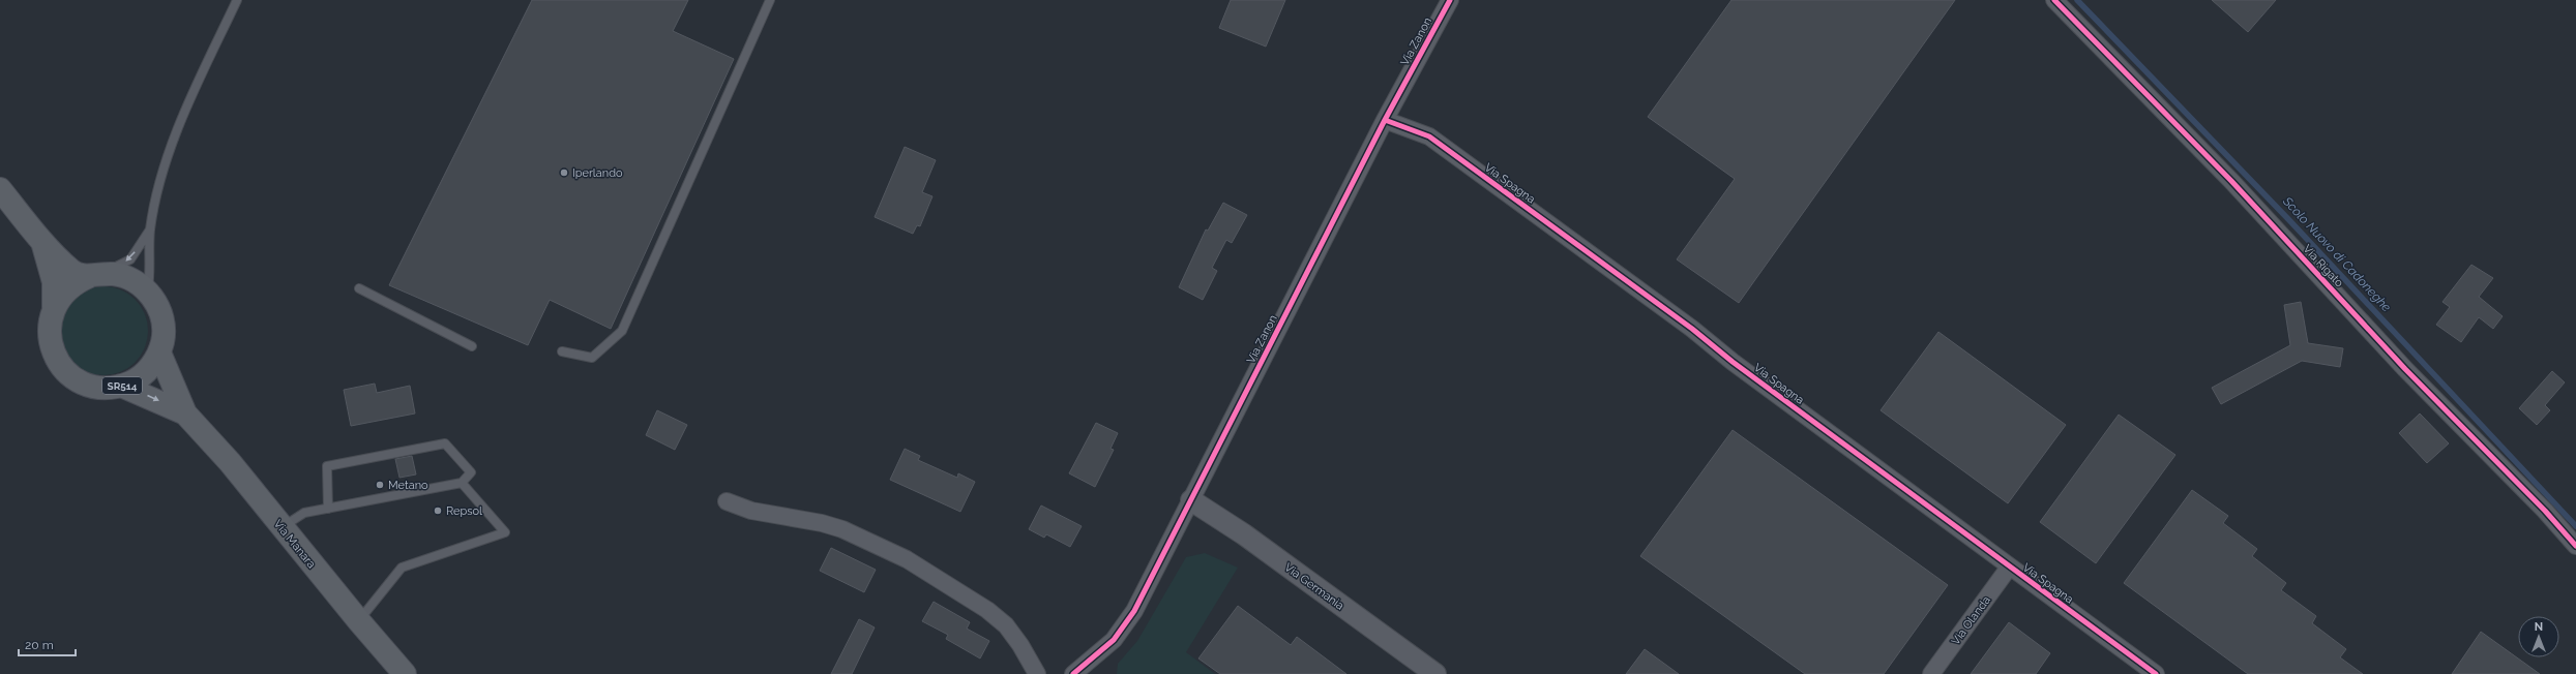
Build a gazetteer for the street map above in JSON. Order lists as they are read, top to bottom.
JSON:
{
  "streets": {
    "main road": ["SR514", "Via Manara"],
    "street": [
      "Via Zanon",
      "Via Spagna",
      "Via Rigato",
      "Via Germania",
      "Via Olanda"
    ]
  },
  "crossings": [
    ["Via Zanon", "Via Spagna"],
    ["Via Zanon", "Via Germania"],
    ["Via Spagna", "Via Olanda"],
    ["SR514", "Via Manara"]
  ],
  "water": ["Scolo Nuovo di Cadoneghe"],
  "places": ["Iperlando", "Metano", "Repsol"],
  "scale_bar": "20 m",
  "north": "top"
}
